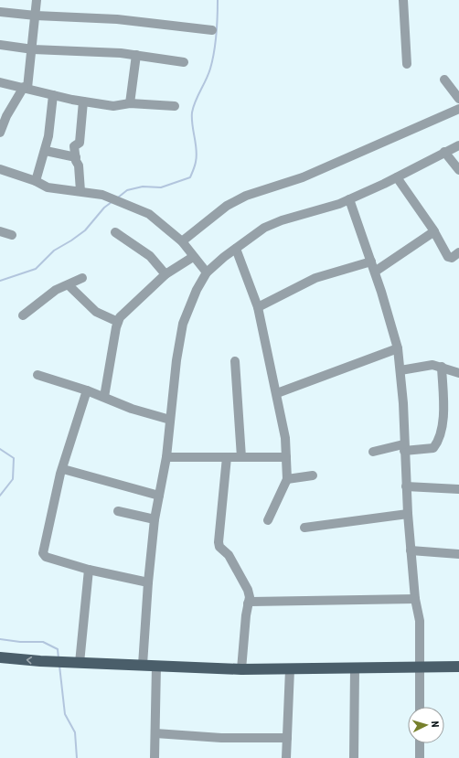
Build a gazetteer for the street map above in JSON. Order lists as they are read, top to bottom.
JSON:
{
  "north": "right"
}
